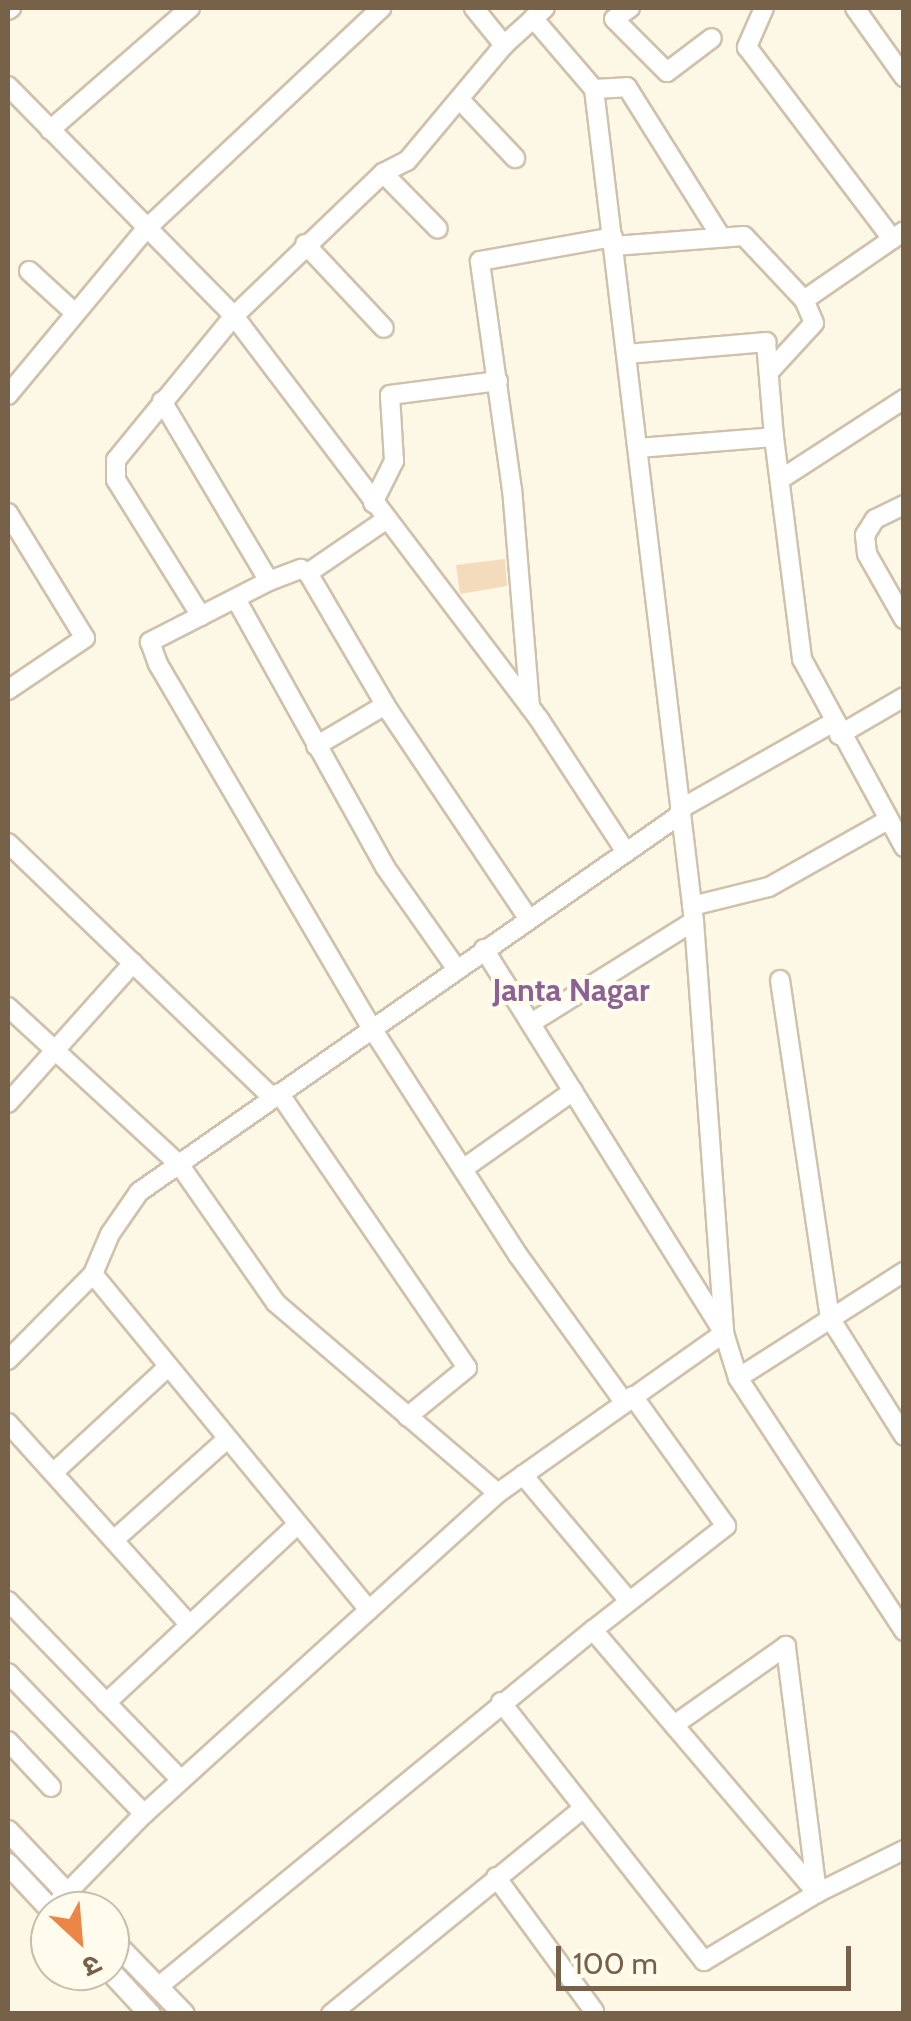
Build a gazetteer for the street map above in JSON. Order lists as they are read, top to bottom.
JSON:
{
  "districts": ["Janta Nagar"],
  "scale_bar": "100 m",
  "north": "bottom right"
}
